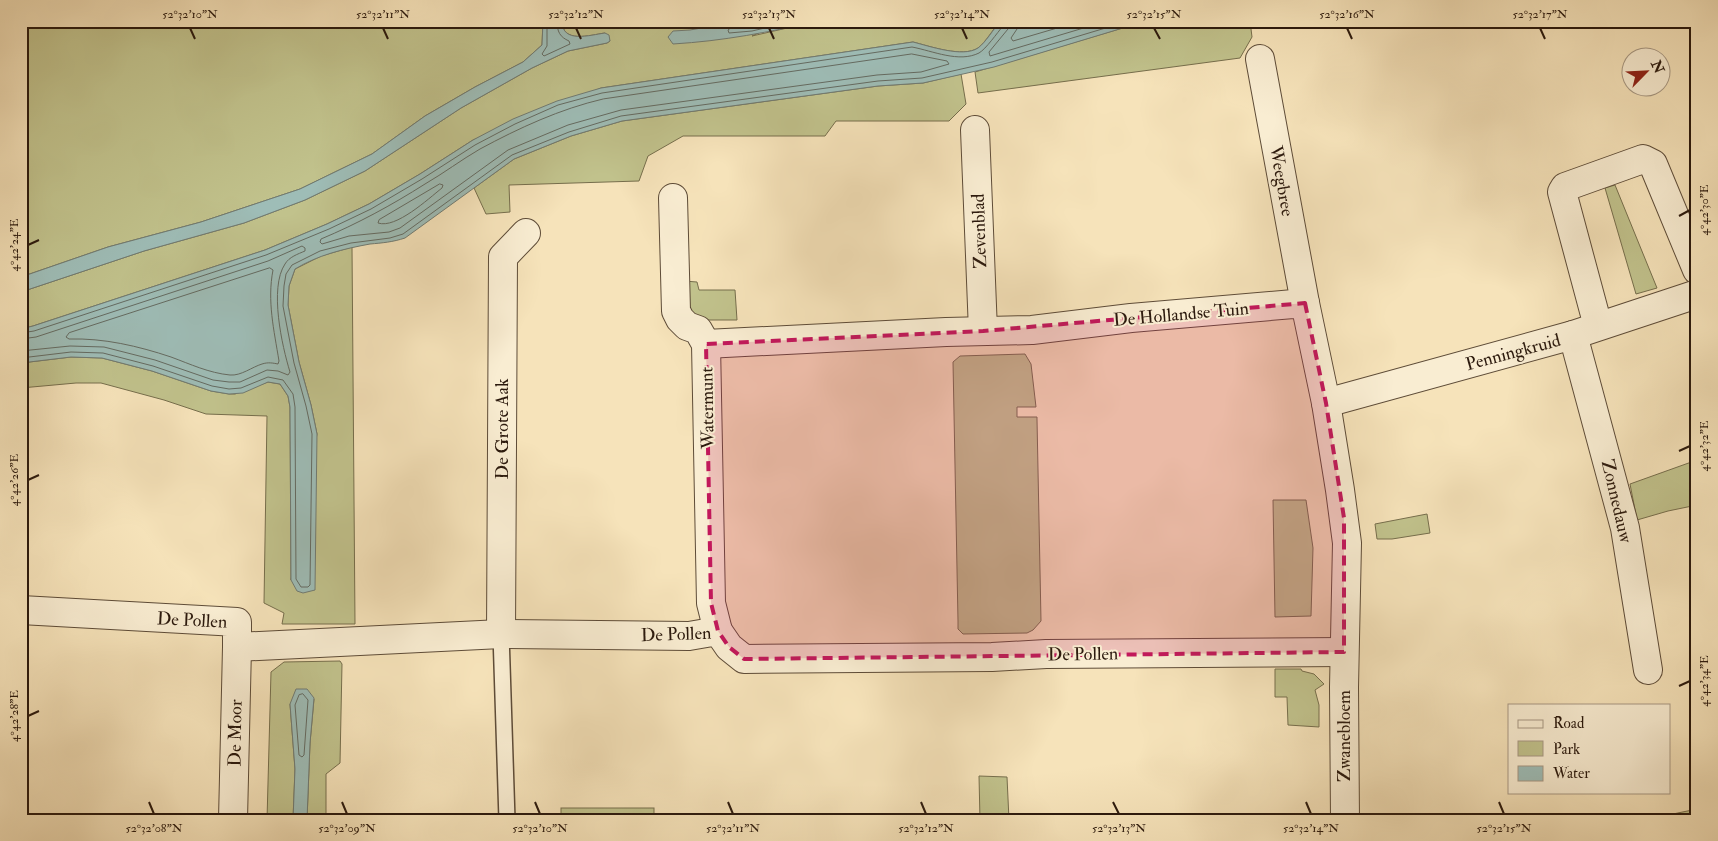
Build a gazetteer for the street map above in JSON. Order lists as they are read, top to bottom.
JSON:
{
  "streets": {
    "street": [
      "Weegbree",
      "Zevenblad",
      "De Hollandse Tuin",
      "Penningkruid",
      "Watermunt",
      "De Grote Aak",
      "Zonnedauw",
      "De Pollen",
      "De Moor",
      "Zwanebloem"
    ]
  },
  "crossings": [
    ["Weegbree", "De Hollandse Tuin"],
    ["Zevenblad", "De Hollandse Tuin"],
    ["De Hollandse Tuin", "Watermunt"],
    ["Penningkruid", "Zonnedauw"],
    ["Watermunt", "De Pollen"],
    ["De Grote Aak", "De Pollen"],
    ["De Pollen", "De Moor"],
    ["De Pollen", "Zwanebloem"]
  ],
  "legend": ["Road", "Park", "Water"],
  "north": "top right",
  "coordinates": [
    "52°32'10\"N",
    "52°32'11\"N",
    "52°32'12\"N",
    "52°32'13\"N",
    "52°32'14\"N",
    "52°32'15\"N",
    "52°32'16\"N",
    "52°32'17\"N",
    "4°42'30\"E",
    "4°42'24\"E",
    "4°42'32\"E",
    "4°42'26\"E",
    "4°42'34\"E",
    "4°42'28\"E",
    "52°32'08\"N",
    "52°32'09\"N"
  ]
}
